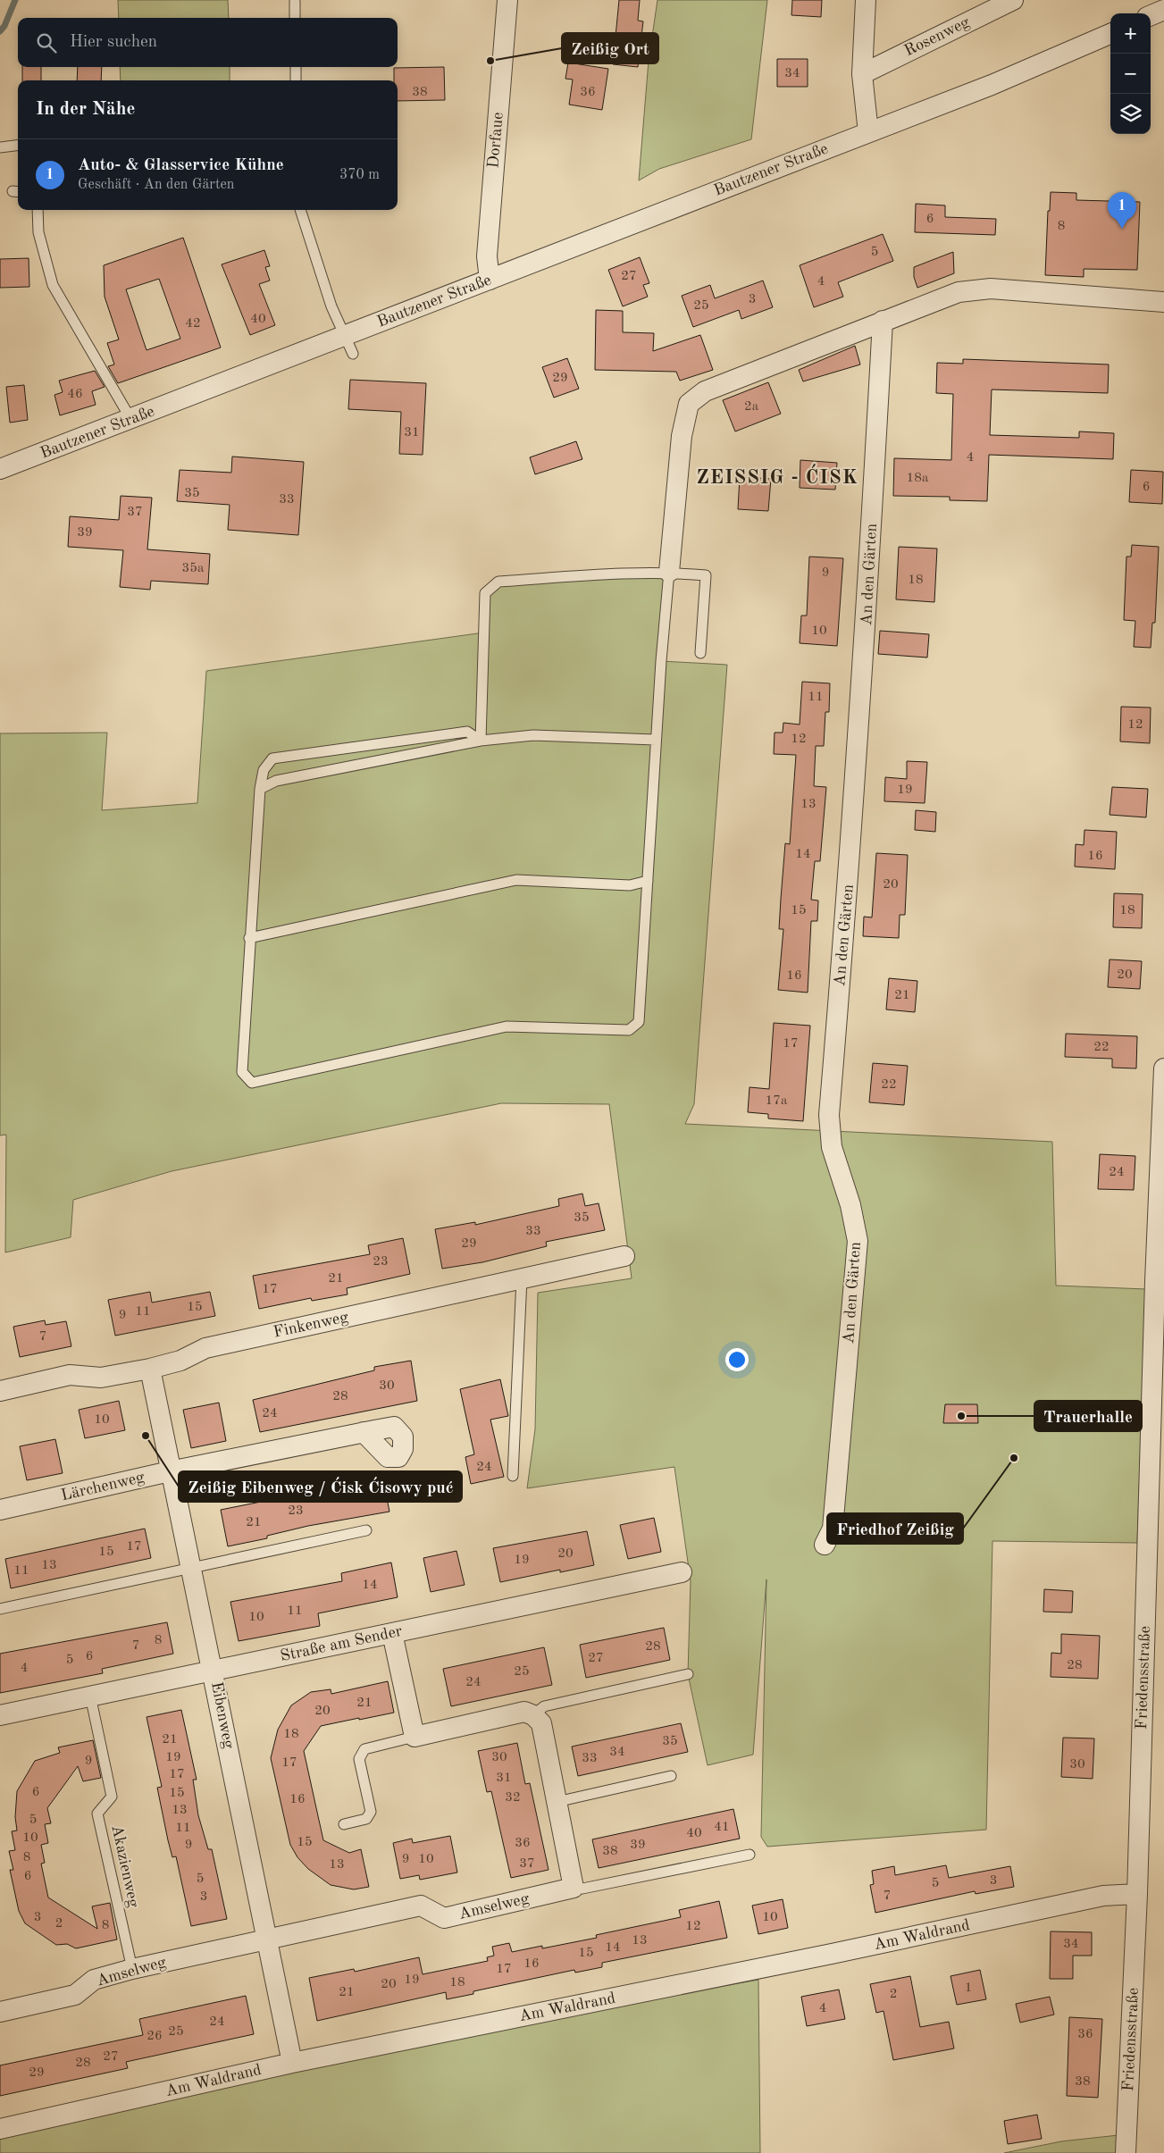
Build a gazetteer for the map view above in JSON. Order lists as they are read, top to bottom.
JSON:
{
  "streets": {
    "street": [
      "Rosenweg",
      "Dorfaue",
      "Bautzener Straße",
      "An den Gärten",
      "Finkenweg",
      "Lärchenweg",
      "Straße am Sender",
      "Friedensstraße",
      "Eibenweg",
      "Amselweg",
      "Am Waldrand"
    ],
    "lane": ["Akazienweg"]
  },
  "crossings": [
    ["Dorfaue", "Bautzener Straße"],
    ["Finkenweg", "Eibenweg"],
    ["Lärchenweg", "Eibenweg"],
    ["Straße am Sender", "Eibenweg"],
    ["Straße am Sender", "Akazienweg"],
    ["Friedensstraße", "Am Waldrand"],
    ["Eibenweg", "Amselweg"],
    ["Eibenweg", "Am Waldrand"],
    ["Akazienweg", "Amselweg"]
  ],
  "districts": ["ZEISSIG - ĆISK"],
  "places": [
    "Zeißig Ort",
    "Trauerhalle",
    "Zeißig Eibenweg / Ćisk Ćisowy puć",
    "Friedhof Zeißig"
  ],
  "house_numbers": [
    "34",
    "38",
    "36",
    "6",
    "8",
    "5",
    "27",
    "4",
    "3",
    "25",
    "40",
    "42",
    "29",
    "46",
    "2a",
    "31",
    "4",
    "18a",
    "6",
    "35",
    "33",
    "37",
    "39",
    "35a",
    "9",
    "18",
    "10",
    "11",
    "12",
    "12",
    "19",
    "13",
    "14",
    "16",
    "20",
    "15",
    "18",
    "20",
    "16",
    "21",
    "17",
    "22",
    "22",
    "17a",
    "24",
    "35",
    "33",
    "29",
    "23",
    "21",
    "17",
    "15",
    "11",
    "9",
    "7",
    "30",
    "28",
    "24",
    "10",
    "24",
    "23",
    "21",
    "17",
    "15",
    "20",
    "19",
    "13",
    "11",
    "14",
    "11",
    "10",
    "8",
    "7",
    "28",
    "6",
    "27",
    "5",
    "28",
    "4",
    "25",
    "24",
    "21",
    "20",
    "18",
    "21",
    "35",
    "34",
    "19",
    "30",
    "33",
    "9",
    "17",
    "30",
    "17",
    "31",
    "6",
    "15",
    "32",
    "16",
    "13",
    "5",
    "41",
    "11",
    "40",
    "10",
    "15",
    "36",
    "9",
    "39",
    "38",
    "8",
    "9",
    "10",
    "37",
    "13",
    "6",
    "5",
    "3",
    "5",
    "7",
    "3",
    "3",
    "10",
    "2",
    "8",
    "12",
    "13",
    "34",
    "14",
    "15",
    "16",
    "17",
    "19",
    "18",
    "20",
    "1",
    "21",
    "2",
    "4",
    "24",
    "25",
    "36",
    "26",
    "27",
    "28",
    "29",
    "38"
  ],
  "page": {
    "map_buttons": ["+", "−"],
    "search": "Hier suchen",
    "heading": "In der Nähe",
    "list": [
      {
        "mark": "1",
        "name": "Auto- & Glasservice Kühne",
        "note": "Geschäft · An den Gärten",
        "value": "370 m"
      }
    ],
    "pins": "1"
  }
}
